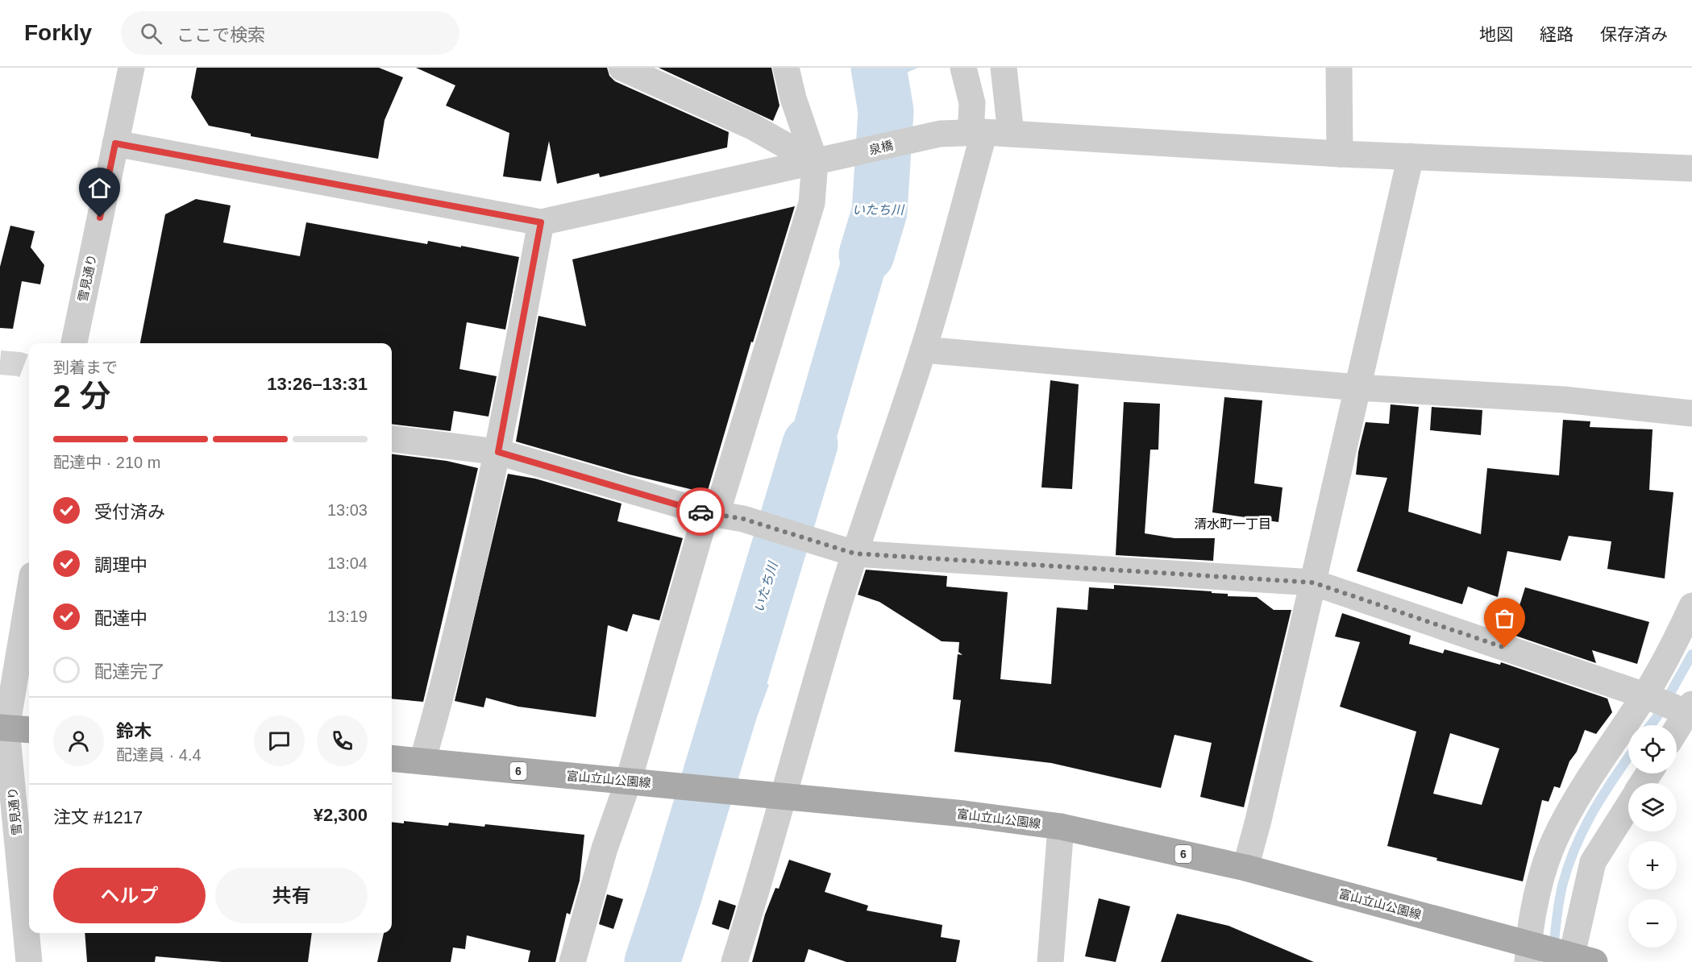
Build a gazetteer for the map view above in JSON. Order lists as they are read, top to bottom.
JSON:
{
  "streets": {
    "main road": ["6", "富山立山公園線"],
    "street": ["泉橋", "雪見通り"]
  },
  "districts": ["清水町一丁目"],
  "water": ["いたち川"],
  "page": {
    "header": "Forkly",
    "search": "ここで検索",
    "nav": ["地図", "経路", "保存済み"],
    "heading": ["2 分", "到着まで", "13:26–13:31"],
    "panel": [
      "鈴木",
      "配達員 · 4.4",
      "注文 #1217",
      "¥2,300"
    ],
    "bar": "配達中 · 210 m",
    "list": [
      ["受付済み", "13:03"],
      ["調理中", "13:04"],
      ["配達中", "13:19"],
      "配達完了"
    ],
    "map_buttons": ["+", "−"],
    "buttons": ["ヘルプ", "共有"]
  }
}
